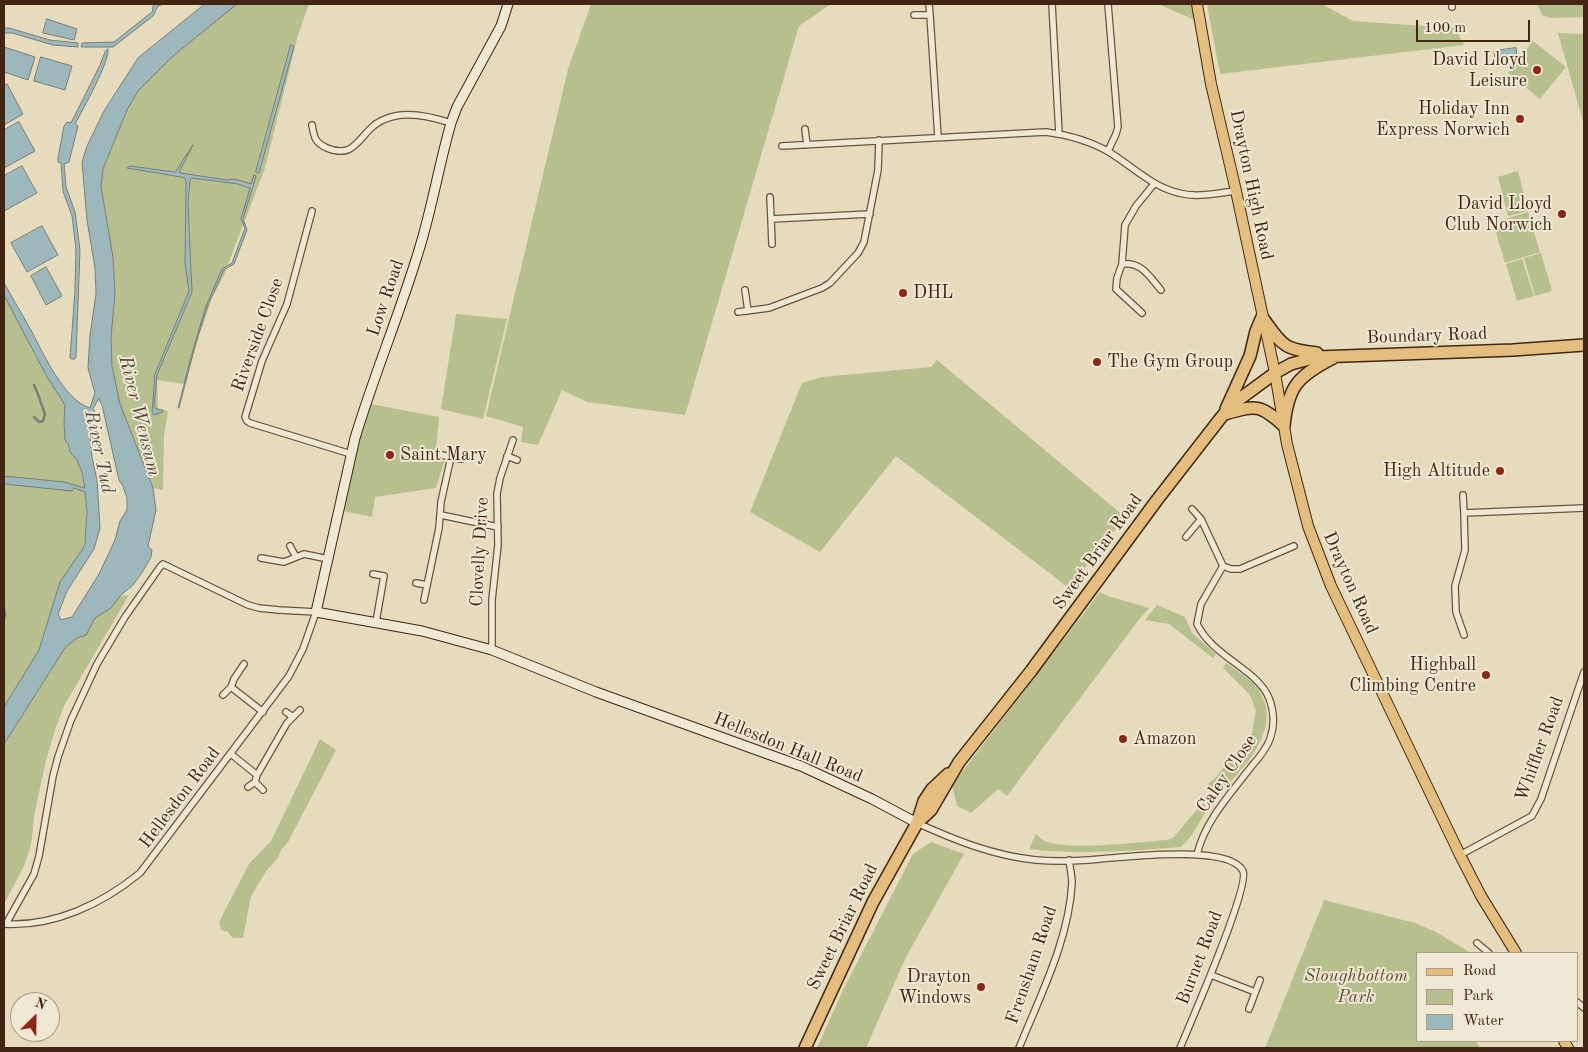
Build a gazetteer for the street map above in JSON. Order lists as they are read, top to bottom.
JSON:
{
  "streets": {
    "highway": ["Boundary Road", "Sweet Briar Road"],
    "main road": ["Drayton High Road", "Drayton Road"],
    "street": [
      "Low Road",
      "Riverside Close",
      "Clovelly Drive",
      "Hellesdon Hall Road",
      "Whiffler Road",
      "Caley Close",
      "Hellesdon Road",
      "Burnet Road",
      "Frensham Road"
    ]
  },
  "crossings": [
    ["Drayton High Road", "Boundary Road"],
    ["Drayton High Road", "Sweet Briar Road"],
    ["Drayton High Road", "Drayton Road"],
    ["Low Road", "Riverside Close"],
    ["Low Road", "Hellesdon Hall Road"],
    ["Low Road", "Hellesdon Road"],
    ["Boundary Road", "Sweet Briar Road"],
    ["Boundary Road", "Drayton Road"],
    ["Clovelly Drive", "Hellesdon Hall Road"],
    ["Sweet Briar Road", "Drayton Road"],
    ["Sweet Briar Road", "Hellesdon Hall Road"],
    ["Drayton Road", "Whiffler Road"],
    ["Hellesdon Hall Road", "Caley Close"],
    ["Hellesdon Hall Road", "Hellesdon Road"],
    ["Hellesdon Hall Road", "Burnet Road"],
    ["Hellesdon Hall Road", "Frensham Road"]
  ],
  "water": ["River Wensum", "River Tud"],
  "parks": ["Sloughbottom Park"],
  "places": [
    "David Lloyd Leisure",
    "Holiday Inn Express Norwich",
    "David Lloyd Club Norwich",
    "DHL",
    "The Gym Group",
    "Saint Mary",
    "High Altitude",
    "Highball Climbing Centre",
    "Amazon",
    "Drayton Windows"
  ],
  "legend": ["Road", "Park", "Water"],
  "scale_bar": "100 m",
  "north": "top right"
}
